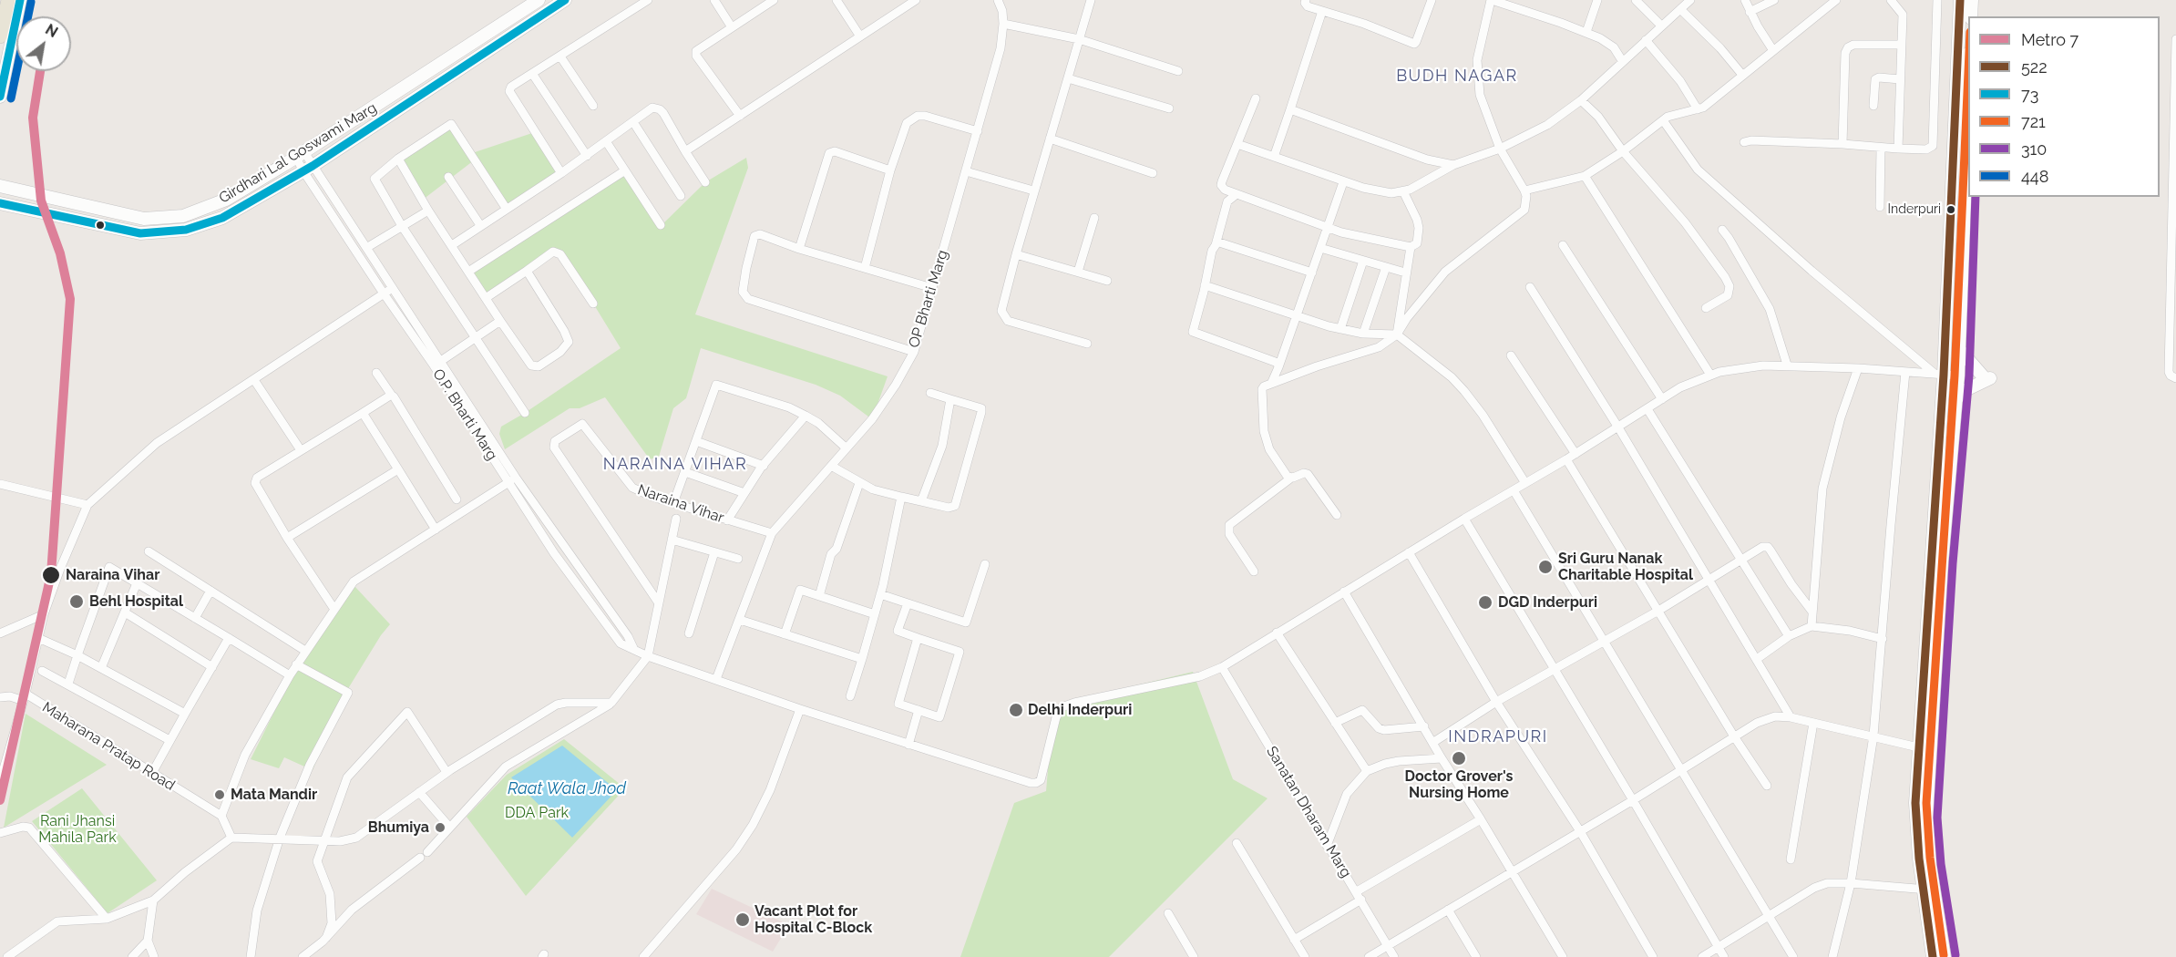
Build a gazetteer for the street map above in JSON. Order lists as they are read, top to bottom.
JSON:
{
  "streets": {
    "street": [
      "Girdhari Lal Goswami Marg",
      "OP Bharti Marg",
      "O.P. Bharti Marg",
      "Naraina Vihar",
      "Maharana Pratap Road",
      "Sanatan Dharam Marg"
    ]
  },
  "crossings": [
    ["Girdhari Lal Goswami Marg", "O.P. Bharti Marg"],
    ["OP Bharti Marg", "O.P. Bharti Marg"],
    ["OP Bharti Marg", "Naraina Vihar"],
    ["O.P. Bharti Marg", "Sanatan Dharam Marg"]
  ],
  "districts": ["BUDH NAGAR", "NARAINA VIHAR", "INDRAPURI"],
  "water": ["Raat Wala Jhod"],
  "parks": ["DDA Park", "Rani Jhansi Mahila Park"],
  "places": [
    "Inderpuri",
    "Sri Guru Nanak Charitable Hospital",
    "Naraina Vihar",
    "Behl Hospital",
    "DGD Inderpuri",
    "Delhi Inderpuri",
    "Doctor Grover's Nursing Home",
    "Mata Mandir",
    "Bhumiya",
    "Vacant Plot for Hospital C-Block"
  ],
  "lines": [
    "transit line 522",
    "transit line 73",
    "transit line 448",
    "metro line 7",
    "transit line 721",
    "transit line 310"
  ],
  "legend": [
    "Metro 7",
    "522",
    "73",
    "721",
    "310",
    "448"
  ],
  "north": "top right"
}
